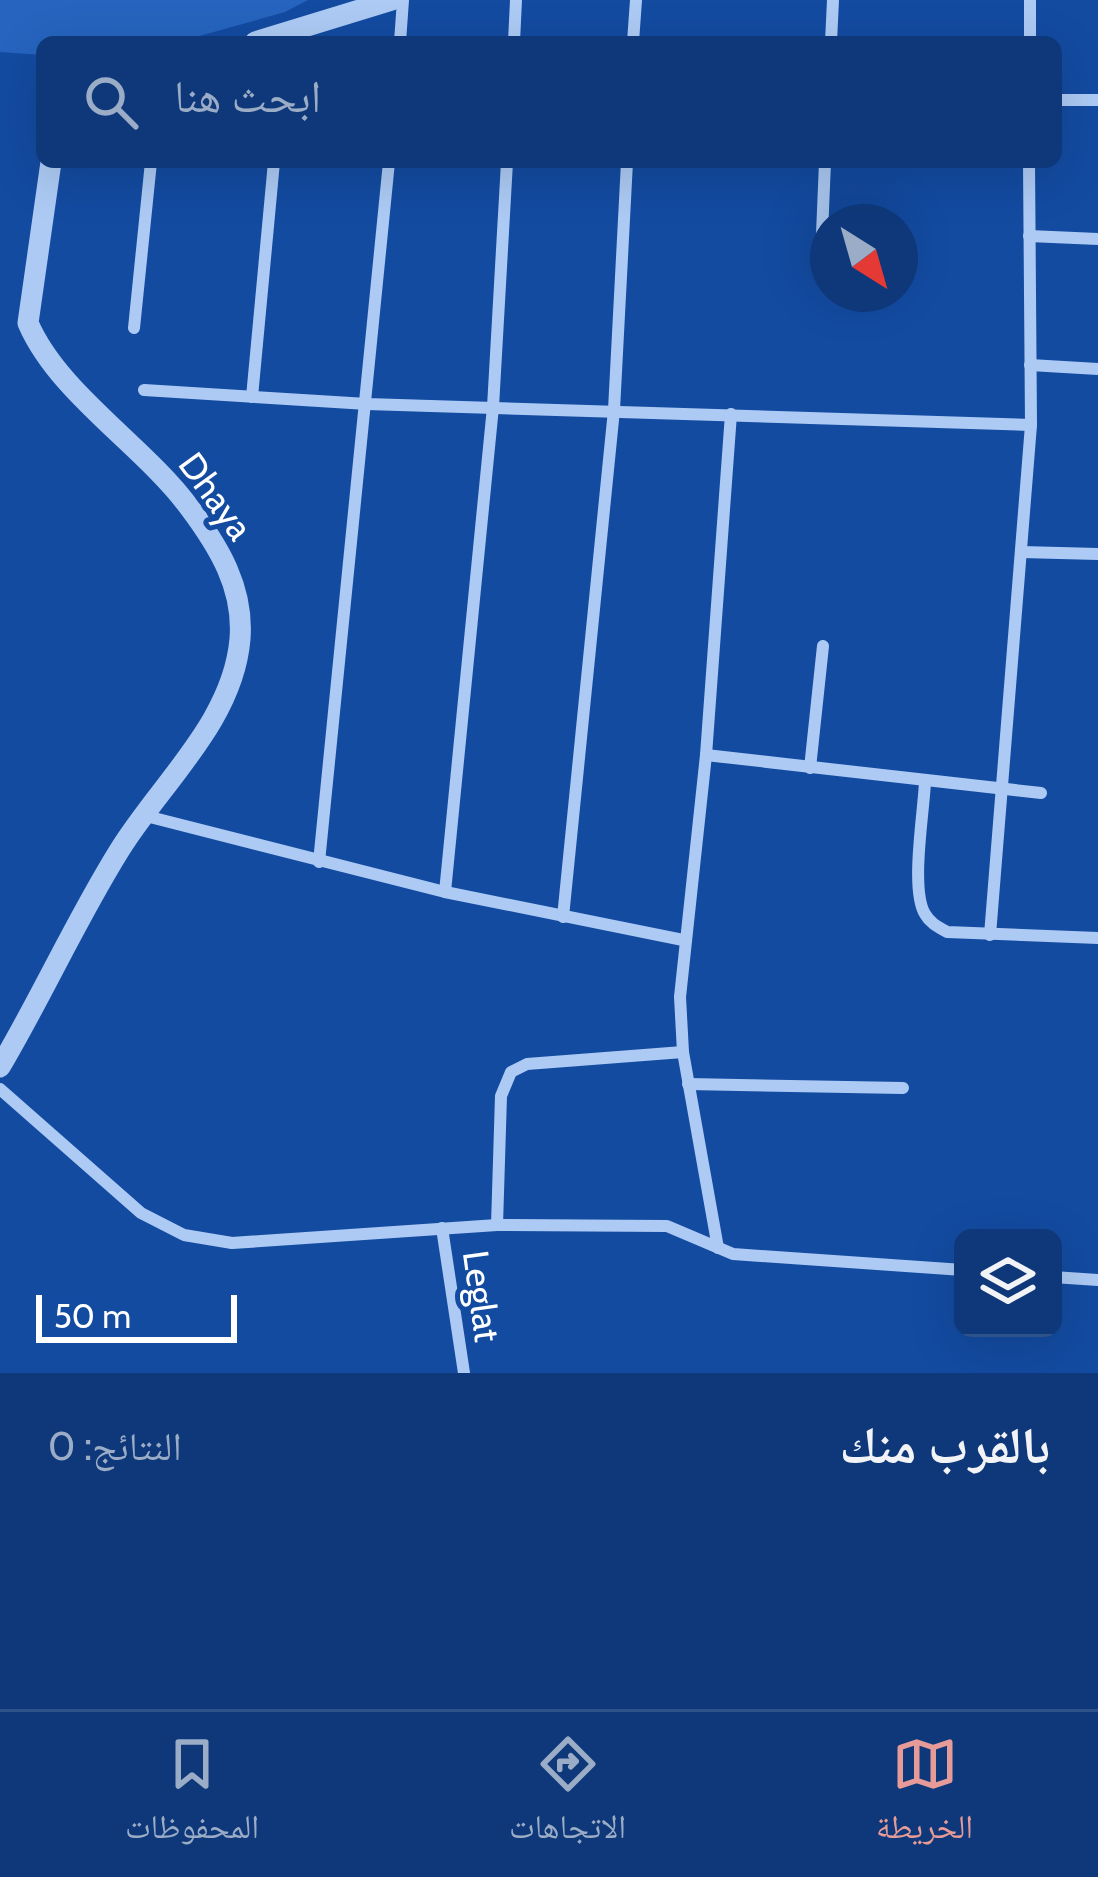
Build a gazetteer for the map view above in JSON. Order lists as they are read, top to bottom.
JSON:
{
  "streets": {
    "street": ["Dhaya", "Leglat"]
  },
  "scale_bar": "50 m",
  "north": "bottom right",
  "page": {
    "search": "ابحث هنا",
    "scale": "50 m",
    "heading": ["بالقرب منك", "النتائج: 0"],
    "nav": ["الخريطة", "الاتجاهات", "المحفوظات"]
  }
}
